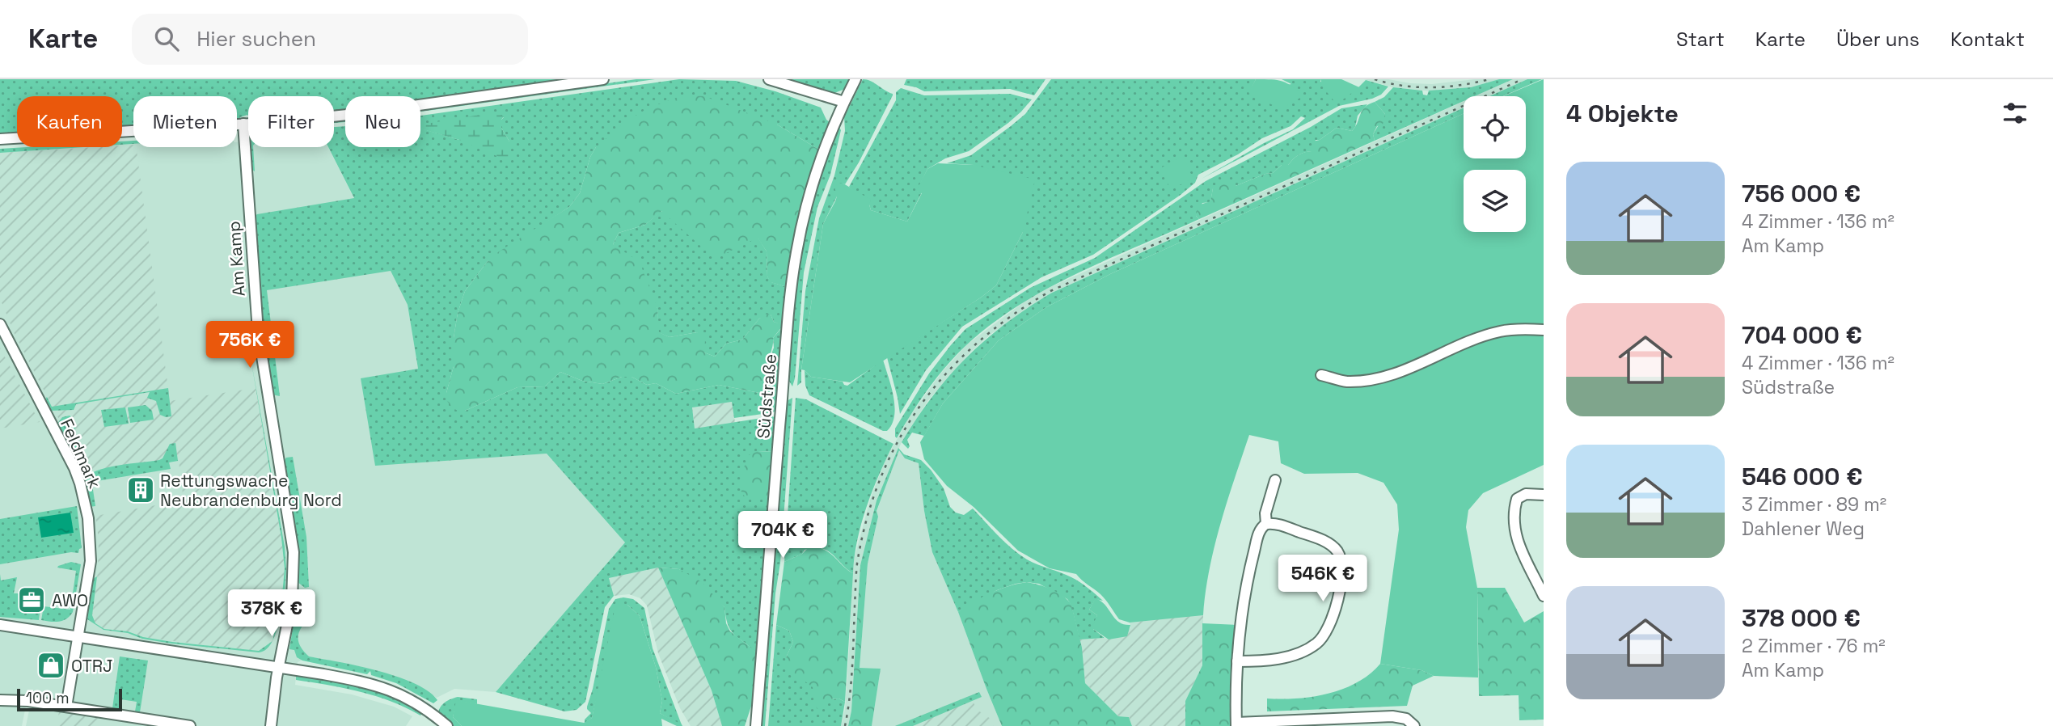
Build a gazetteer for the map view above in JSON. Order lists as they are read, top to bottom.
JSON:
{
  "streets": {
    "street": ["Am Kamp", "Südstraße", "Feldmark"]
  },
  "places": {
    "building": ["Rettungswache Neubrandenburg Nord"],
    "office": ["AWO"],
    "shop": ["OTRJ"]
  },
  "scale_bar": "100 m",
  "page": {
    "header": "Karte",
    "search": "Hier suchen",
    "nav": [
      "Start",
      "Karte",
      "Über uns",
      "Kontakt"
    ],
    "heading": "4 Objekte",
    "chip": [
      "Kaufen",
      "Mieten",
      "Filter",
      "Neu"
    ],
    "list": [
      {
        "name": "756 000 €",
        "note": "4 Zimmer · 136 m² · Am Kamp"
      },
      {
        "name": "704 000 €",
        "note": "4 Zimmer · 136 m² · Südstraße"
      },
      {
        "name": "546 000 €",
        "note": "3 Zimmer · 89 m² · Dahlener Weg"
      },
      {
        "name": "378 000 €",
        "note": "2 Zimmer · 76 m² · Am Kamp"
      }
    ],
    "price": [
      "756K €",
      "704K €",
      "546K €",
      "378K €"
    ],
    "scale": "100 m"
  }
}
